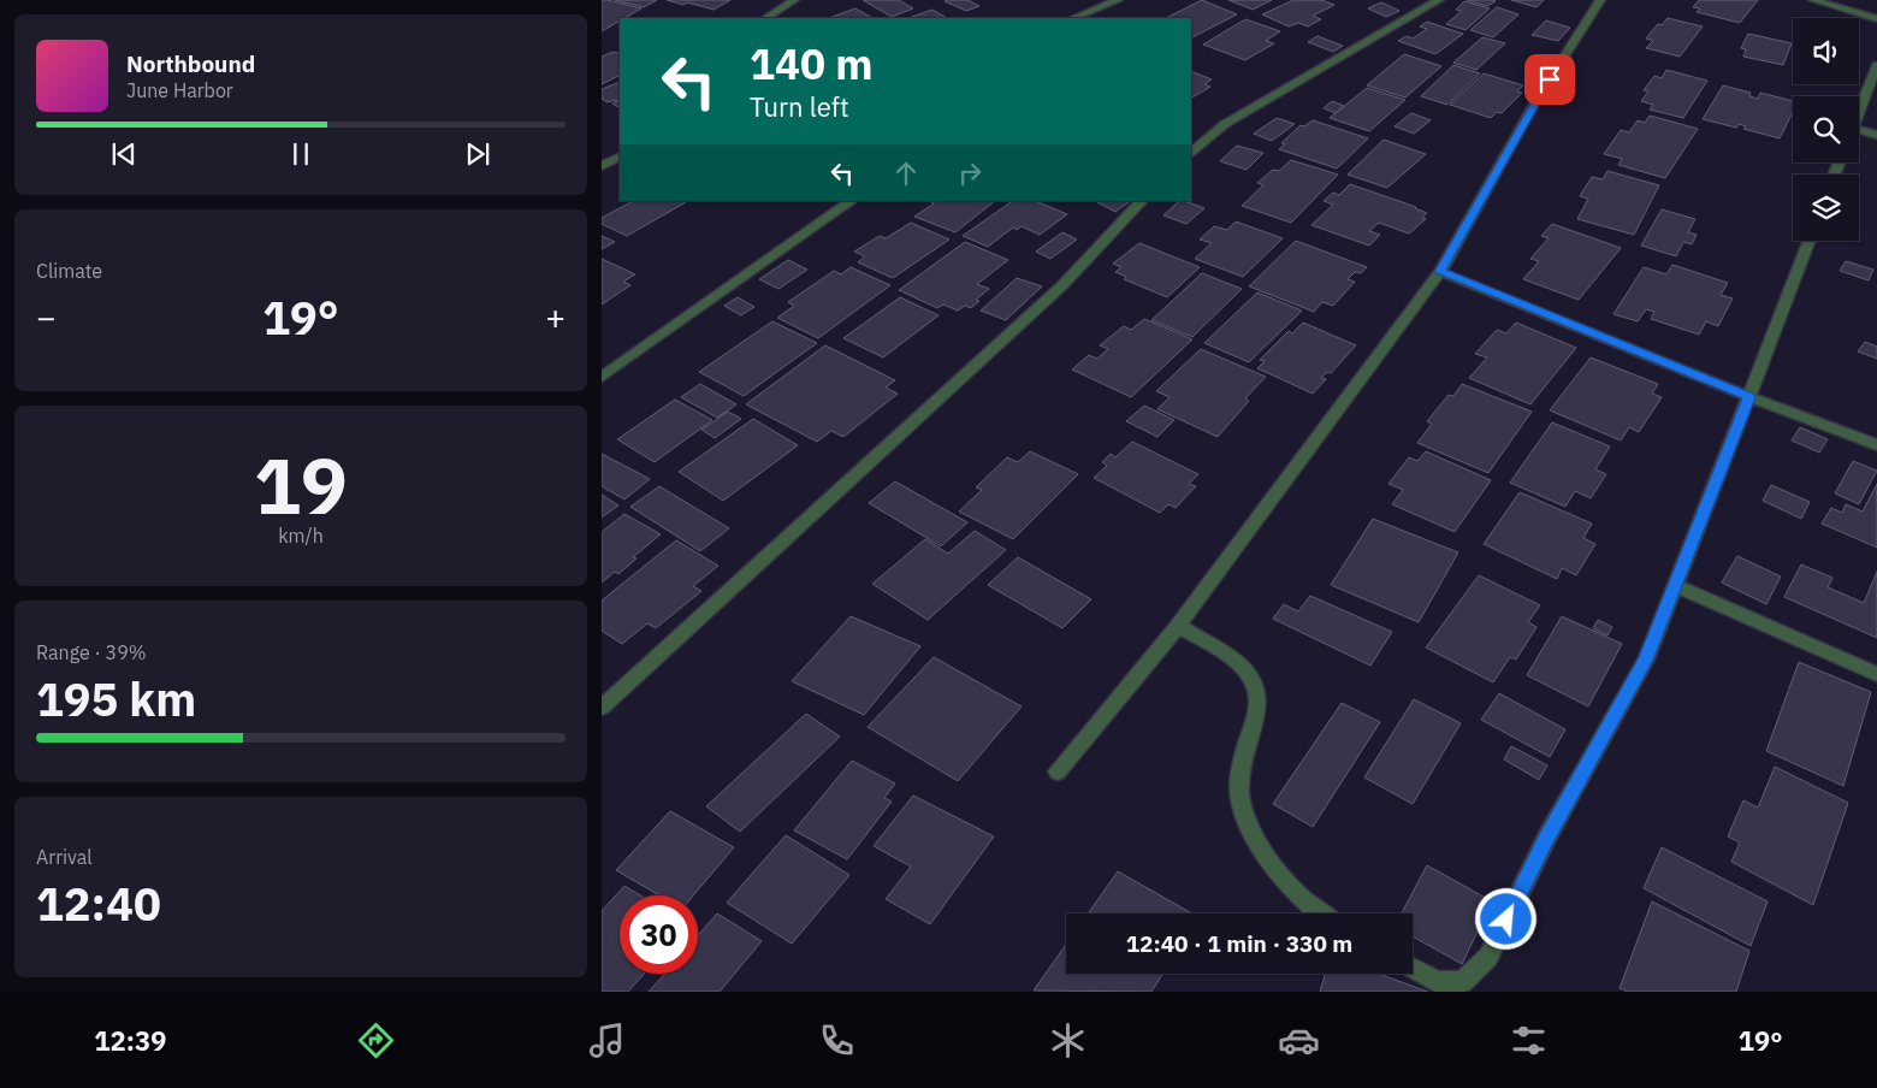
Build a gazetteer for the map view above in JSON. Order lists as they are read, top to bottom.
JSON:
{
  "page": {
    "turn": ["140 m", "Turn left"],
    "song": ["Northbound", "June Harbor"],
    "tile": [
      "Climate",
      ["19", "km/h"],
      ["Range · 39%", "195 km"],
      ["Arrival", "12:40"]
    ],
    "heat": ["−", "19°", "+"],
    "limit": "30",
    "trip": "12:40 · 1 min · 330 m",
    "tabs": ["12:39", "19°"]
  }
}
